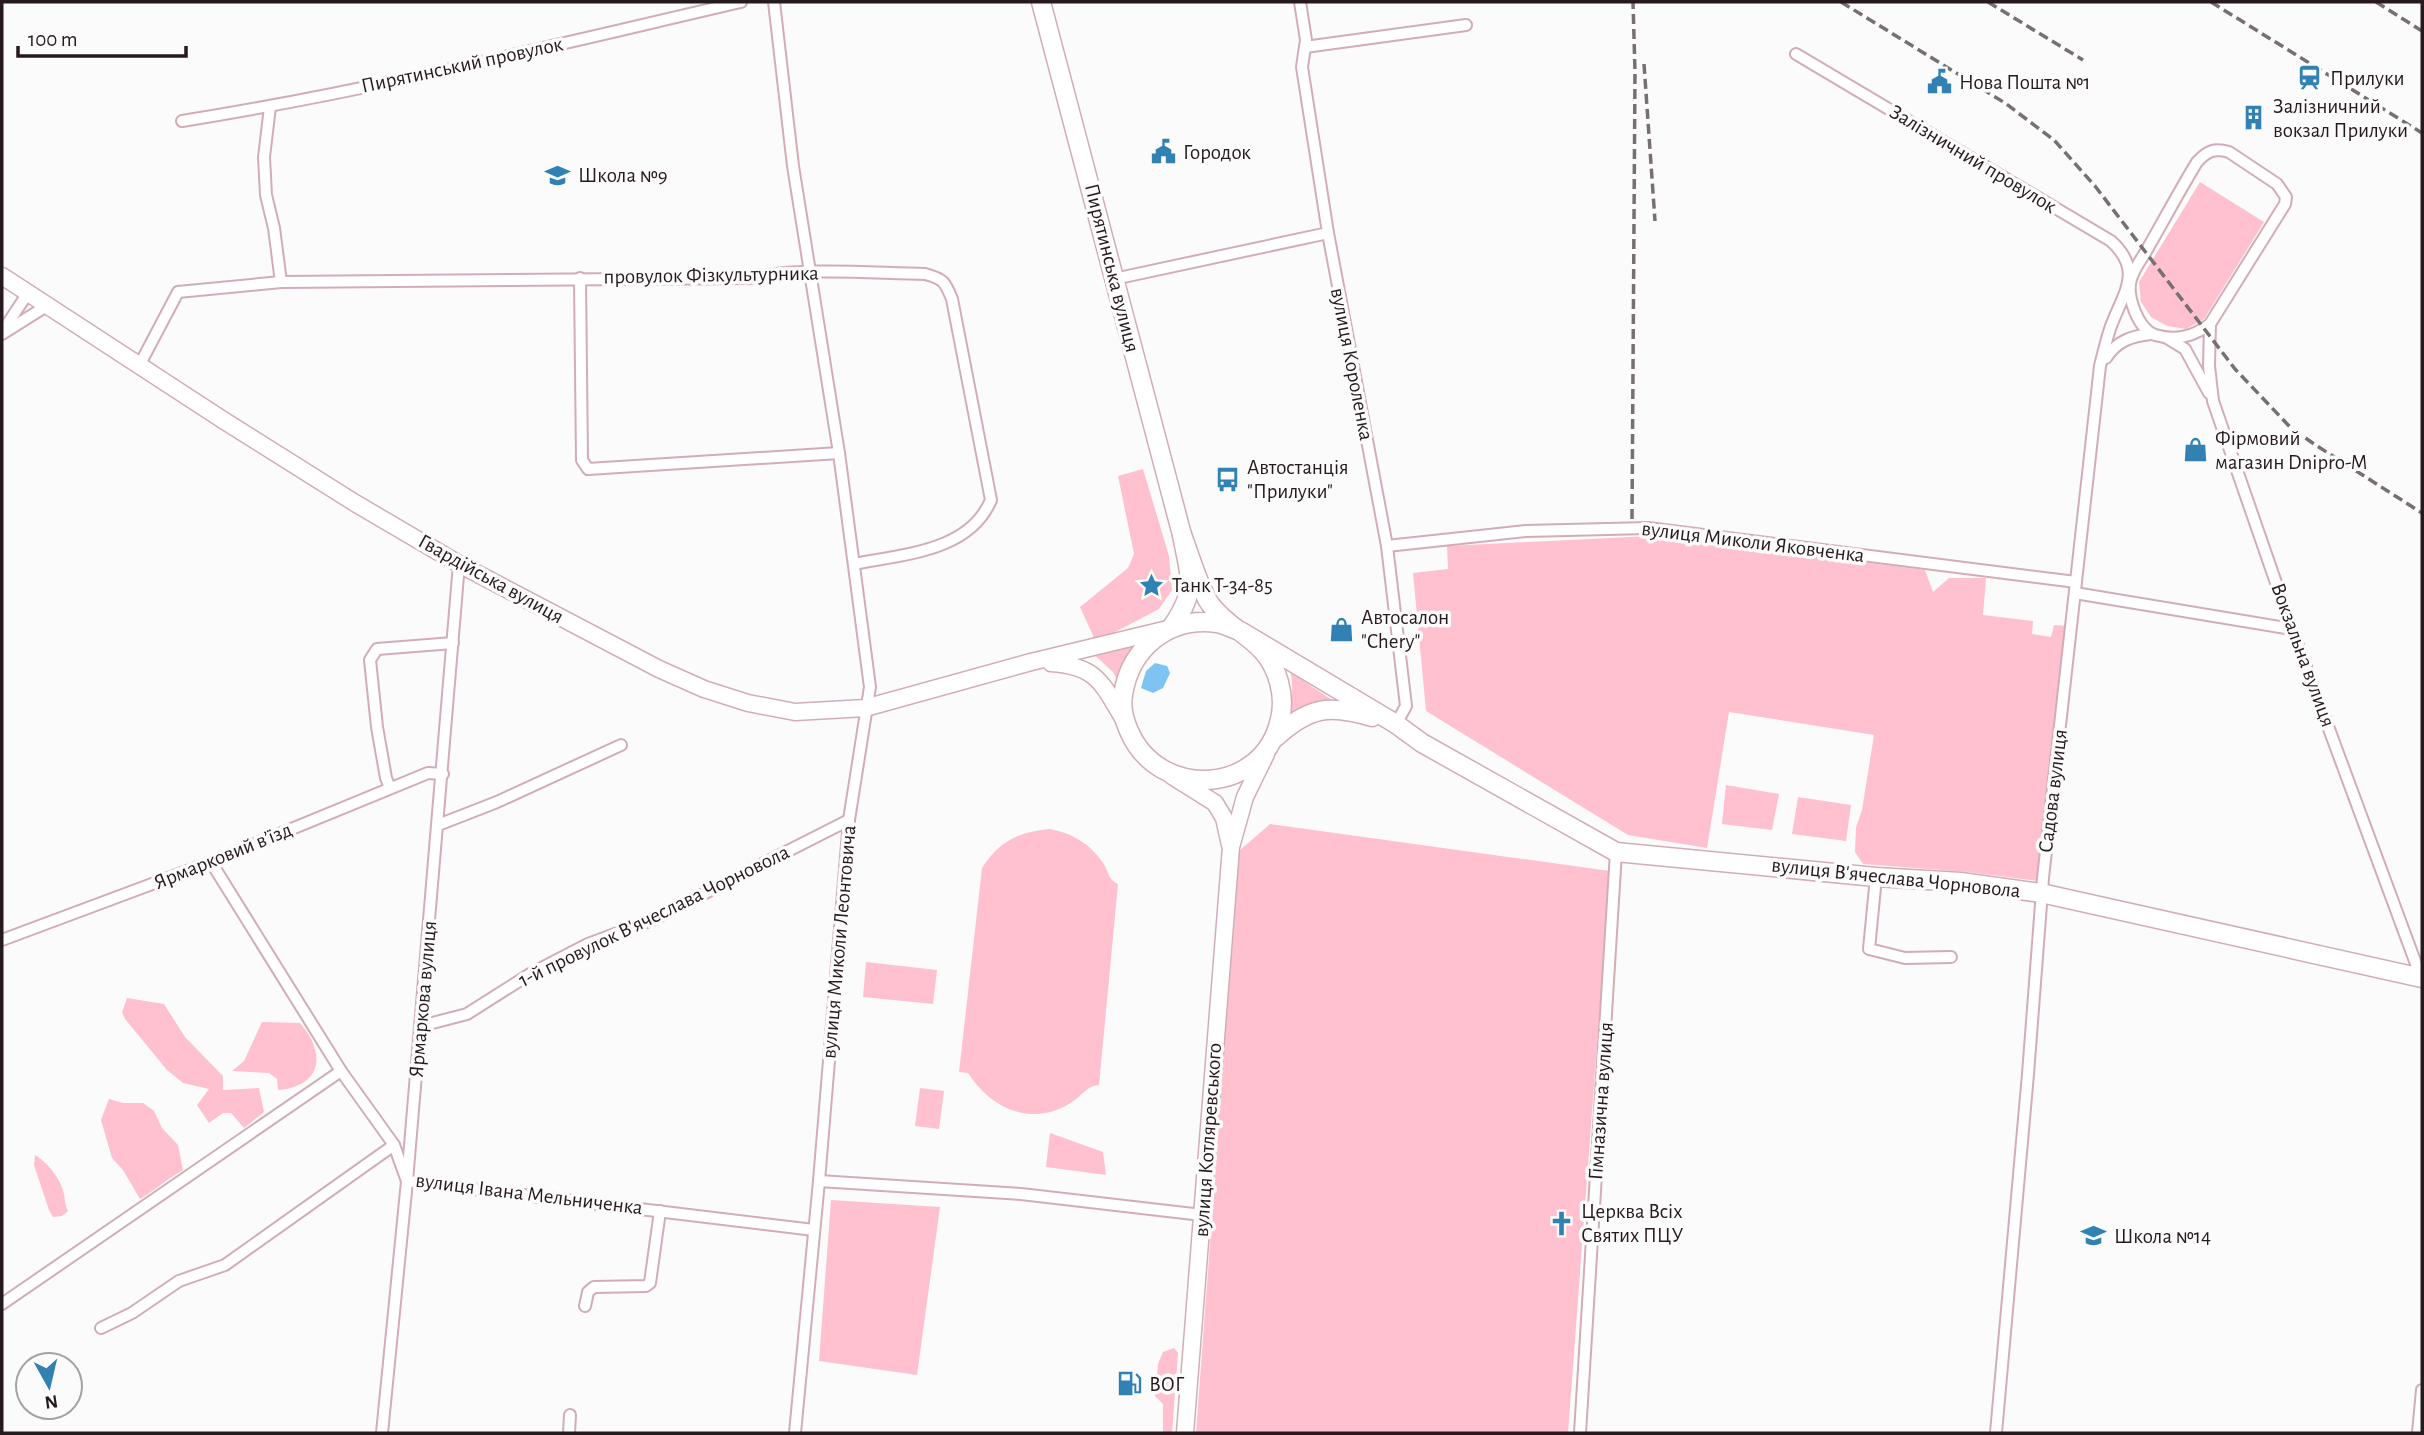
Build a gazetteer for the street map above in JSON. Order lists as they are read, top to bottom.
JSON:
{
  "streets": {
    "main road": [
      "Пирятинська вулиця",
      "Гвардійська вулиця",
      "вулиця В'ячеслава Чорновола",
      "вулиця Котляревського"
    ],
    "street": [
      "Пирятинський провулок",
      "Залізничний провулок",
      "провулок Фізкультурника",
      "вулиця Короленка",
      "вулиця Миколи Яковченка",
      "Вокзальна вулиця",
      "Садова вулиця",
      "Ярмарковий вʼїзд",
      "1-й провулок В'ячеслава Чорновола",
      "вулиця Миколи Леонтовича",
      "Ярмаркова вулиця",
      "Гімназична вулиця",
      "вулиця Івана Мельниченка"
    ]
  },
  "crossings": [
    ["Залізничний провулок", "Вокзальна вулиця"],
    ["Залізничний провулок", "Садова вулиця"],
    ["провулок Фізкультурника", "Гвардійська вулиця"],
    ["провулок Фізкультурника", "вулиця Миколи Леонтовича"],
    ["вулиця Короленка", "вулиця Миколи Яковченка"],
    ["вулиця Короленка", "вулиця В'ячеслава Чорновола"],
    ["вулиця Миколи Яковченка", "Вокзальна вулиця"],
    ["вулиця Миколи Яковченка", "Садова вулиця"],
    ["Гвардійська вулиця", "вулиця Миколи Леонтовича"],
    ["Гвардійська вулиця", "Ярмаркова вулиця"],
    ["Вокзальна вулиця", "Садова вулиця"],
    ["Вокзальна вулиця", "вулиця В'ячеслава Чорновола"],
    ["Садова вулиця", "вулиця В'ячеслава Чорновола"],
    ["Ярмарковий вʼїзд", "Ярмаркова вулиця"],
    ["Ярмарковий вʼїзд", "вулиця Івана Мельниченка"],
    ["вулиця В'ячеслава Чорновола", "Гімназична вулиця"],
    ["1-й провулок В'ячеслава Чорновола", "вулиця Миколи Леонтовича"],
    ["1-й провулок В'ячеслава Чорновола", "Ярмаркова вулиця"],
    ["вулиця Миколи Леонтовича", "вулиця Івана Мельниченка"],
    ["Ярмаркова вулиця", "вулиця Івана Мельниченка"]
  ],
  "places": {
    "station": ["Прилуки"],
    "public building": ["Нова Пошта №1", "Городок"],
    "building": ["Залізничний вокзал Прилуки"],
    "school or university": ["Школа №9", "Школа №14"],
    "shop": ["Фірмовий магазин Dnipro-M", "Автосалон \"Chery\""],
    "bus stop": ["Автостанція \"Прилуки\""],
    "place": ["Танк Т-34-85"],
    "church": ["Церква Всіх Святих ПЦУ"],
    "fuel station": ["ВОГ"]
  },
  "scale_bar": "100 m",
  "north": "bottom"
}
